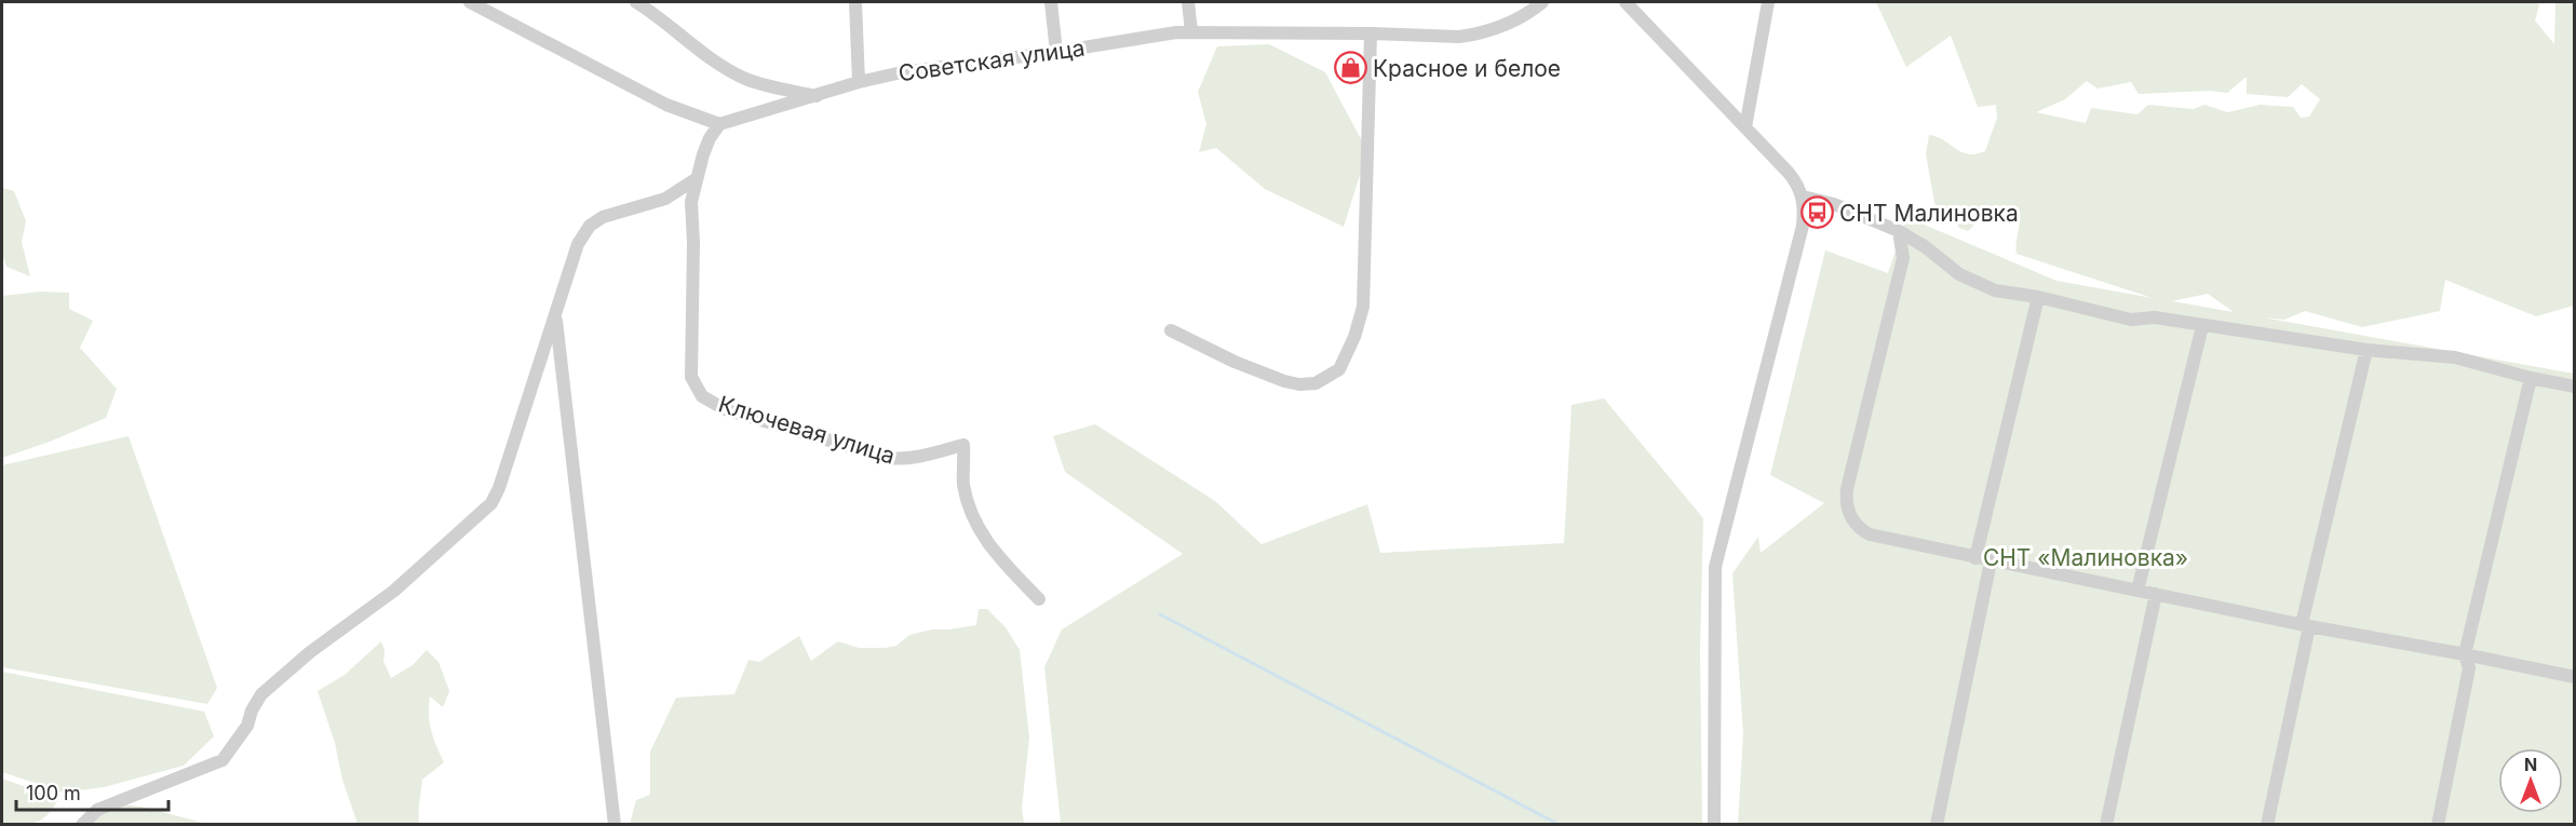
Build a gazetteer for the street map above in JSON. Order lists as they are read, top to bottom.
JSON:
{
  "streets": {
    "street": ["Советская улица", "Ключевая улица"]
  },
  "parks": ["СНТ «Малиновка»"],
  "places": {
    "shop": ["Красное и белое"],
    "bus stop": ["СНТ Малиновка"]
  },
  "scale_bar": "100 m",
  "north": "top"
}
